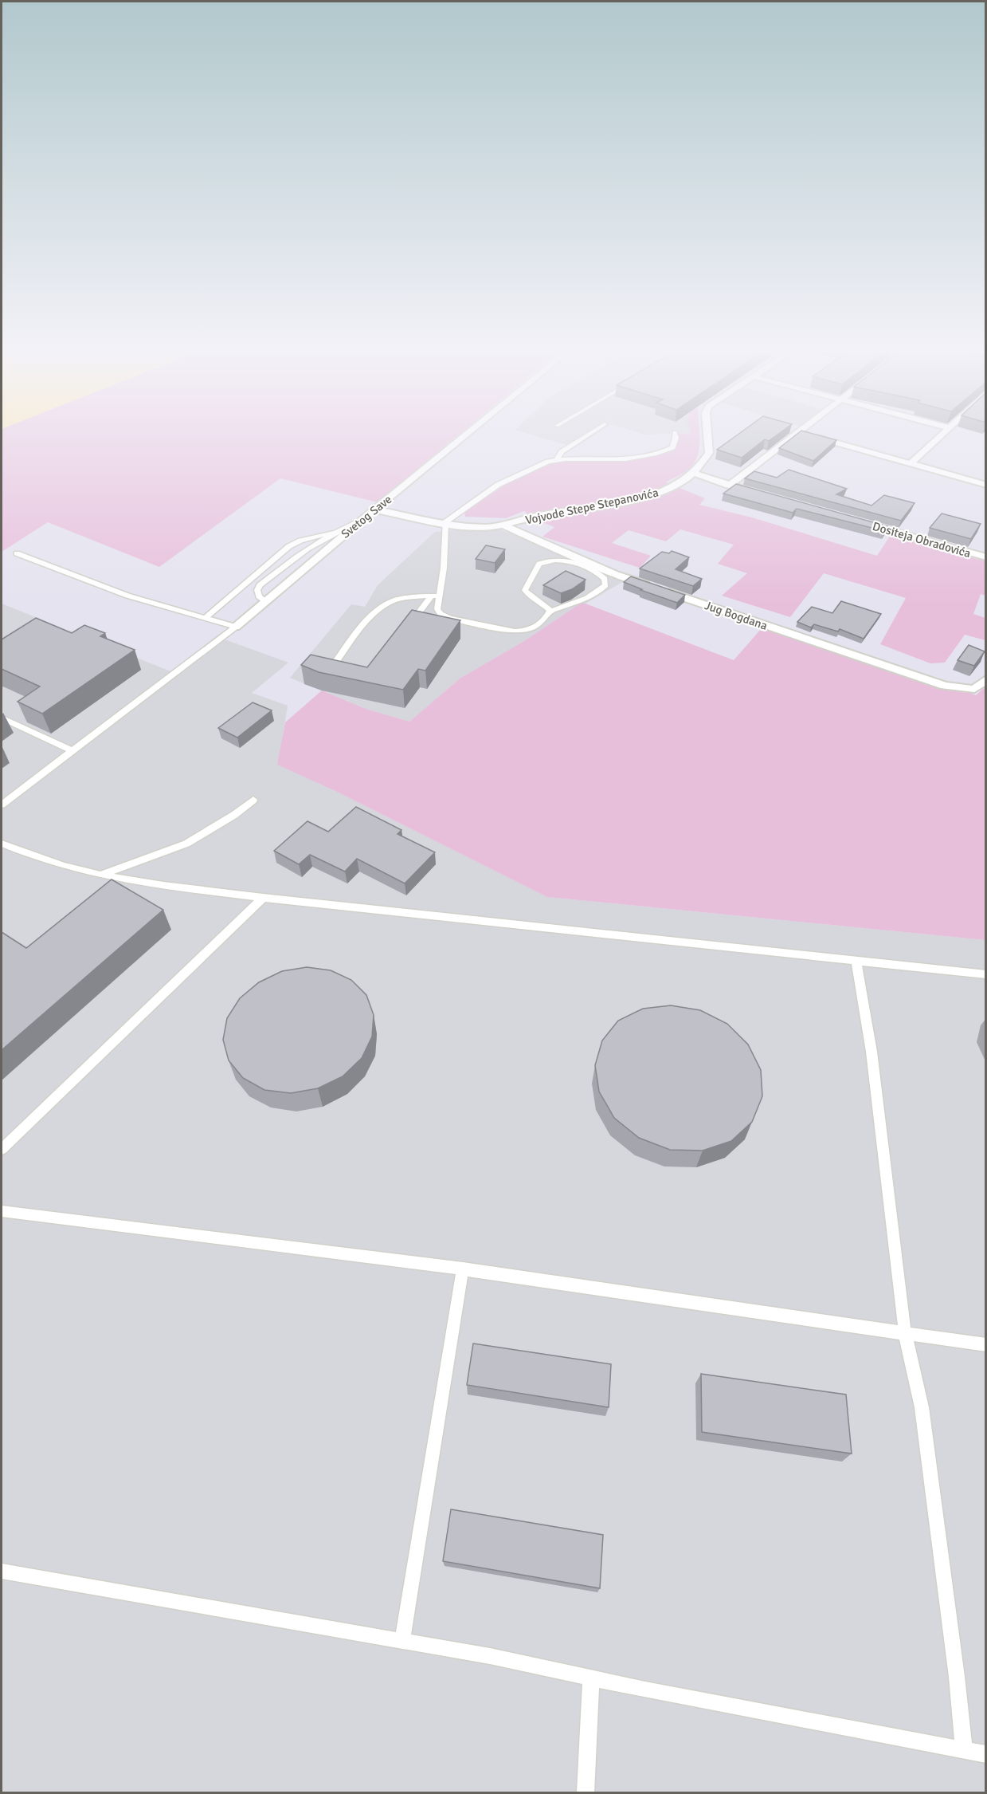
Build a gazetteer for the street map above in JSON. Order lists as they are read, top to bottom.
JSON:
{
  "streets": {
    "street": [
      "Vojvode Stepe Stepanovića",
      "Svetog Save",
      "Dositeja Obradovića",
      "Jug Bogdana"
    ]
  },
  "crossings": [
    ["Vojvode Stepe Stepanovića", "Svetog Save"],
    ["Vojvode Stepe Stepanovića", "Jug Bogdana"]
  ]
}
